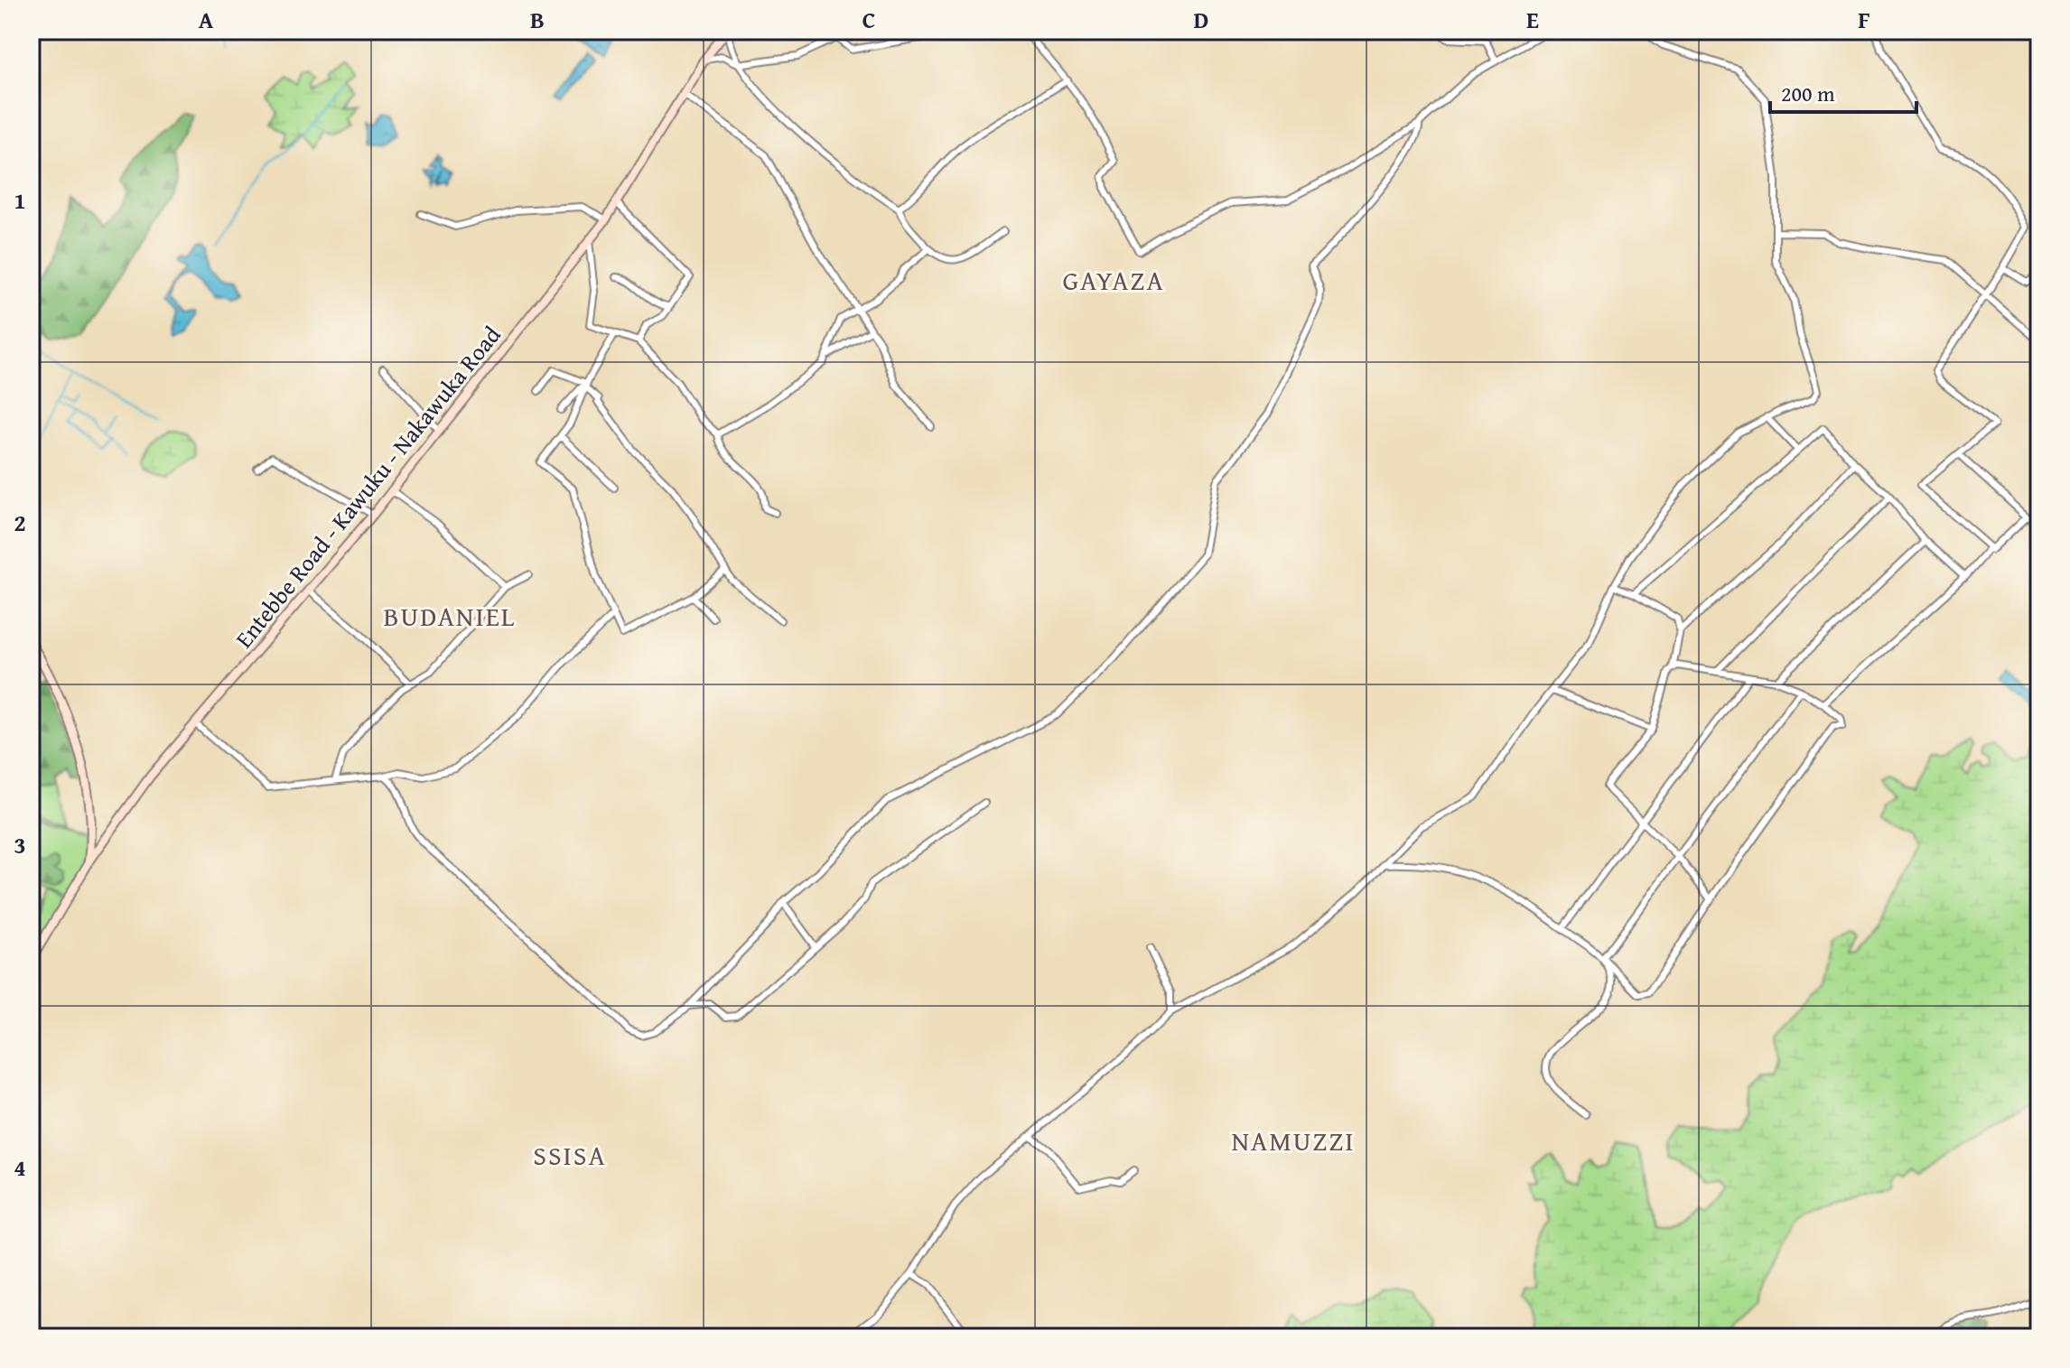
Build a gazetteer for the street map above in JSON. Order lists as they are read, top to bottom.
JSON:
{
  "streets": {
    "main road": ["Entebbe Road - Kawuku - Nakawuka Road"]
  },
  "districts": [
    "GAYAZA",
    "BUDANIEL",
    "NAMUZZI",
    "SSISA"
  ],
  "scale_bar": "200 m",
  "grid": {
    "columns": [
      "A",
      "B",
      "C",
      "D",
      "E",
      "F"
    ],
    "rows": [
      "1",
      "2",
      "3",
      "4"
    ]
  }
}
